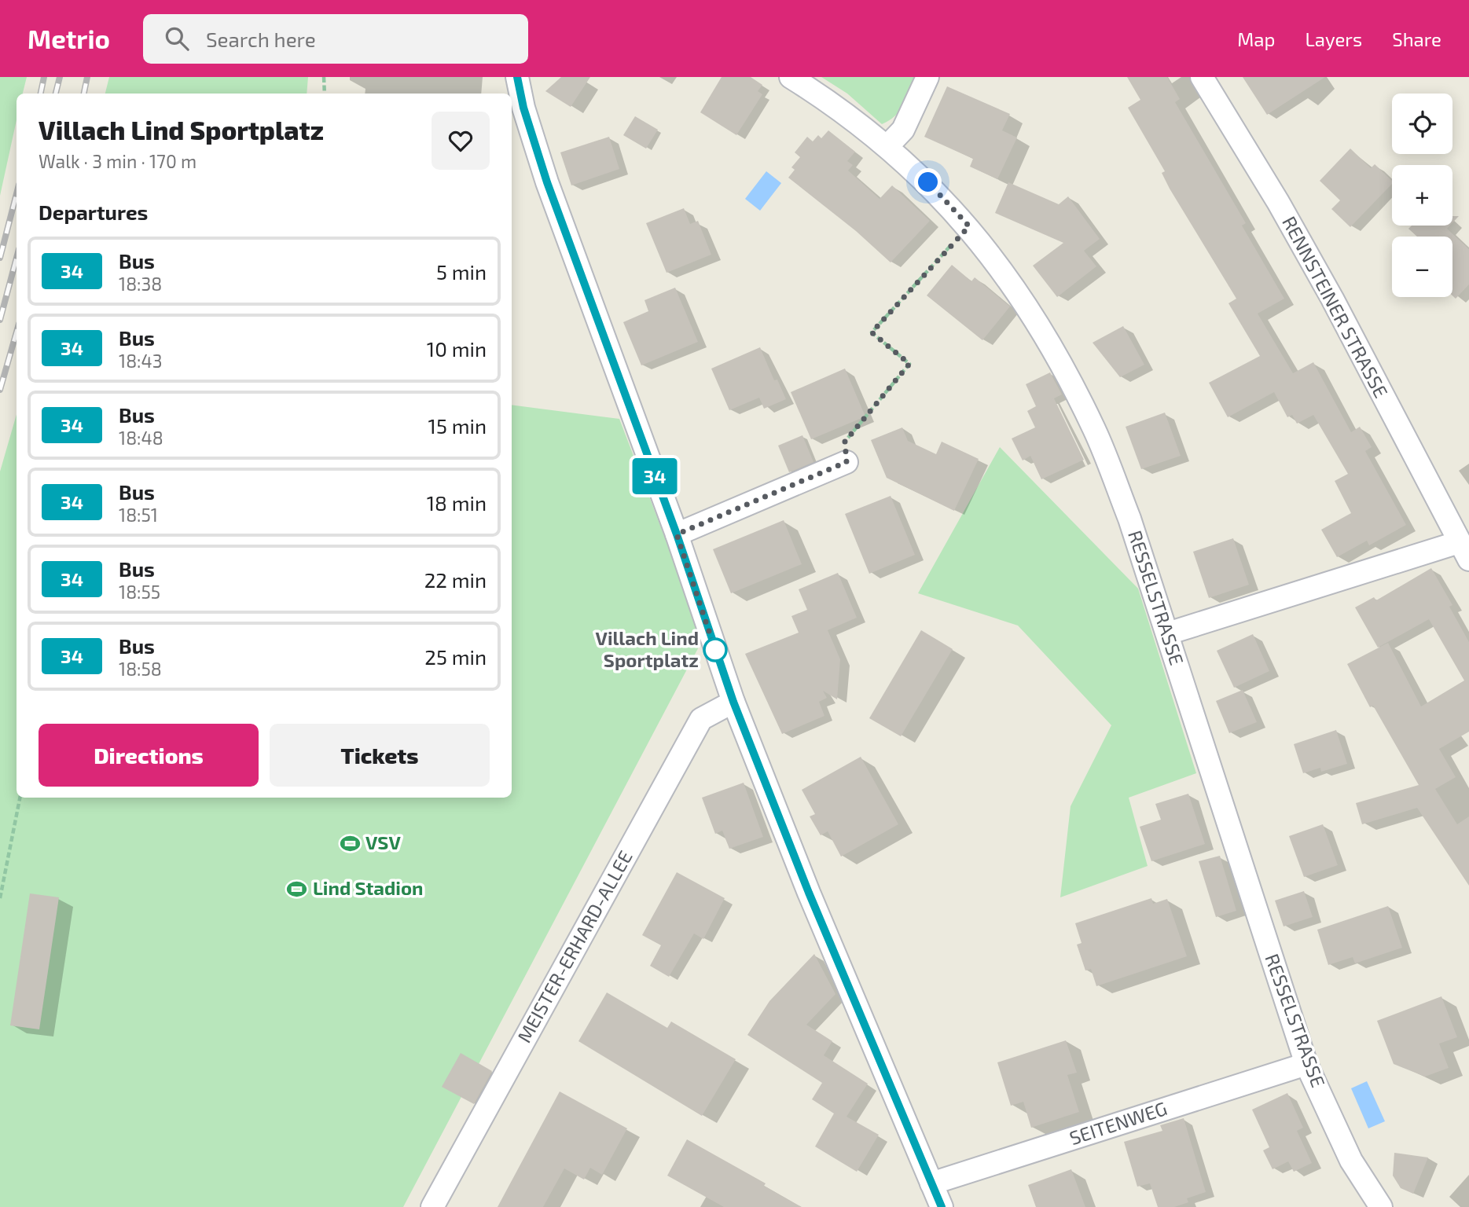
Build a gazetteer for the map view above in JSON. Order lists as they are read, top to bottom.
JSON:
{
  "streets": {
    "street": [
      "RENNSTEINER STRASSE",
      "RESSELSTRASSE",
      "MEISTER-ERHARD-ALLEE",
      "SEITENWEG"
    ]
  },
  "crossings": [
    ["RENNSTEINER STRASSE", "RESSELSTRASSE"],
    ["RESSELSTRASSE", "SEITENWEG"]
  ],
  "places": {
    "other": ["Villach Lind Sportplatz"],
    "sports": ["VSV", "Lind Stadion"]
  },
  "lines": ["bus line 34"],
  "page": {
    "header": "Metrio",
    "search": "Search here",
    "nav": ["Map", "Layers", "Share"],
    "on_map": "34",
    "map_buttons": ["+", "−"],
    "heading": [
      ["Villach Lind Sportplatz", "Walk · 3 min · 170 m"],
      "Departures"
    ],
    "list": [
      {
        "mark": "34",
        "name": "Bus",
        "note": "18:38",
        "value": "5 min"
      },
      {
        "mark": "34",
        "name": "Bus",
        "note": "18:43",
        "value": "10 min"
      },
      {
        "mark": "34",
        "name": "Bus",
        "note": "18:48",
        "value": "15 min"
      },
      {
        "mark": "34",
        "name": "Bus",
        "note": "18:51",
        "value": "18 min"
      },
      {
        "mark": "34",
        "name": "Bus",
        "note": "18:55",
        "value": "22 min"
      },
      {
        "mark": "34",
        "name": "Bus",
        "note": "18:58",
        "value": "25 min"
      }
    ],
    "buttons": ["Directions", "Tickets"]
  }
}
